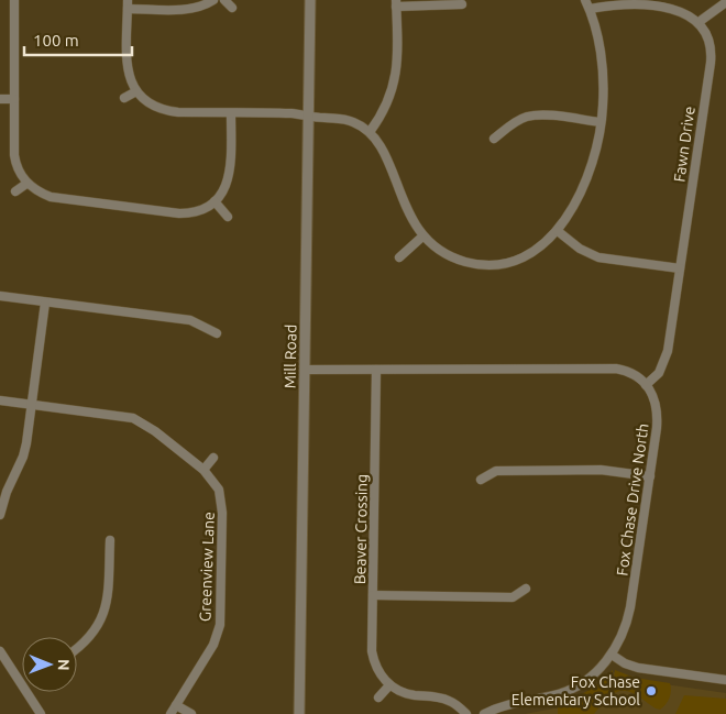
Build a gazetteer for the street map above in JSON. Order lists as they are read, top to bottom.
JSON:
{
  "streets": {
    "street": [
      "Fawn Drive",
      "Mill Road",
      "Fox Chase Drive North",
      "Beaver Crossing",
      "Greenview Lane"
    ]
  },
  "crossings": [
    ["Fawn Drive", "Fox Chase Drive North"]
  ],
  "places": ["Fox Chase Elementary School"],
  "scale_bar": "100 m",
  "north": "right"
}
